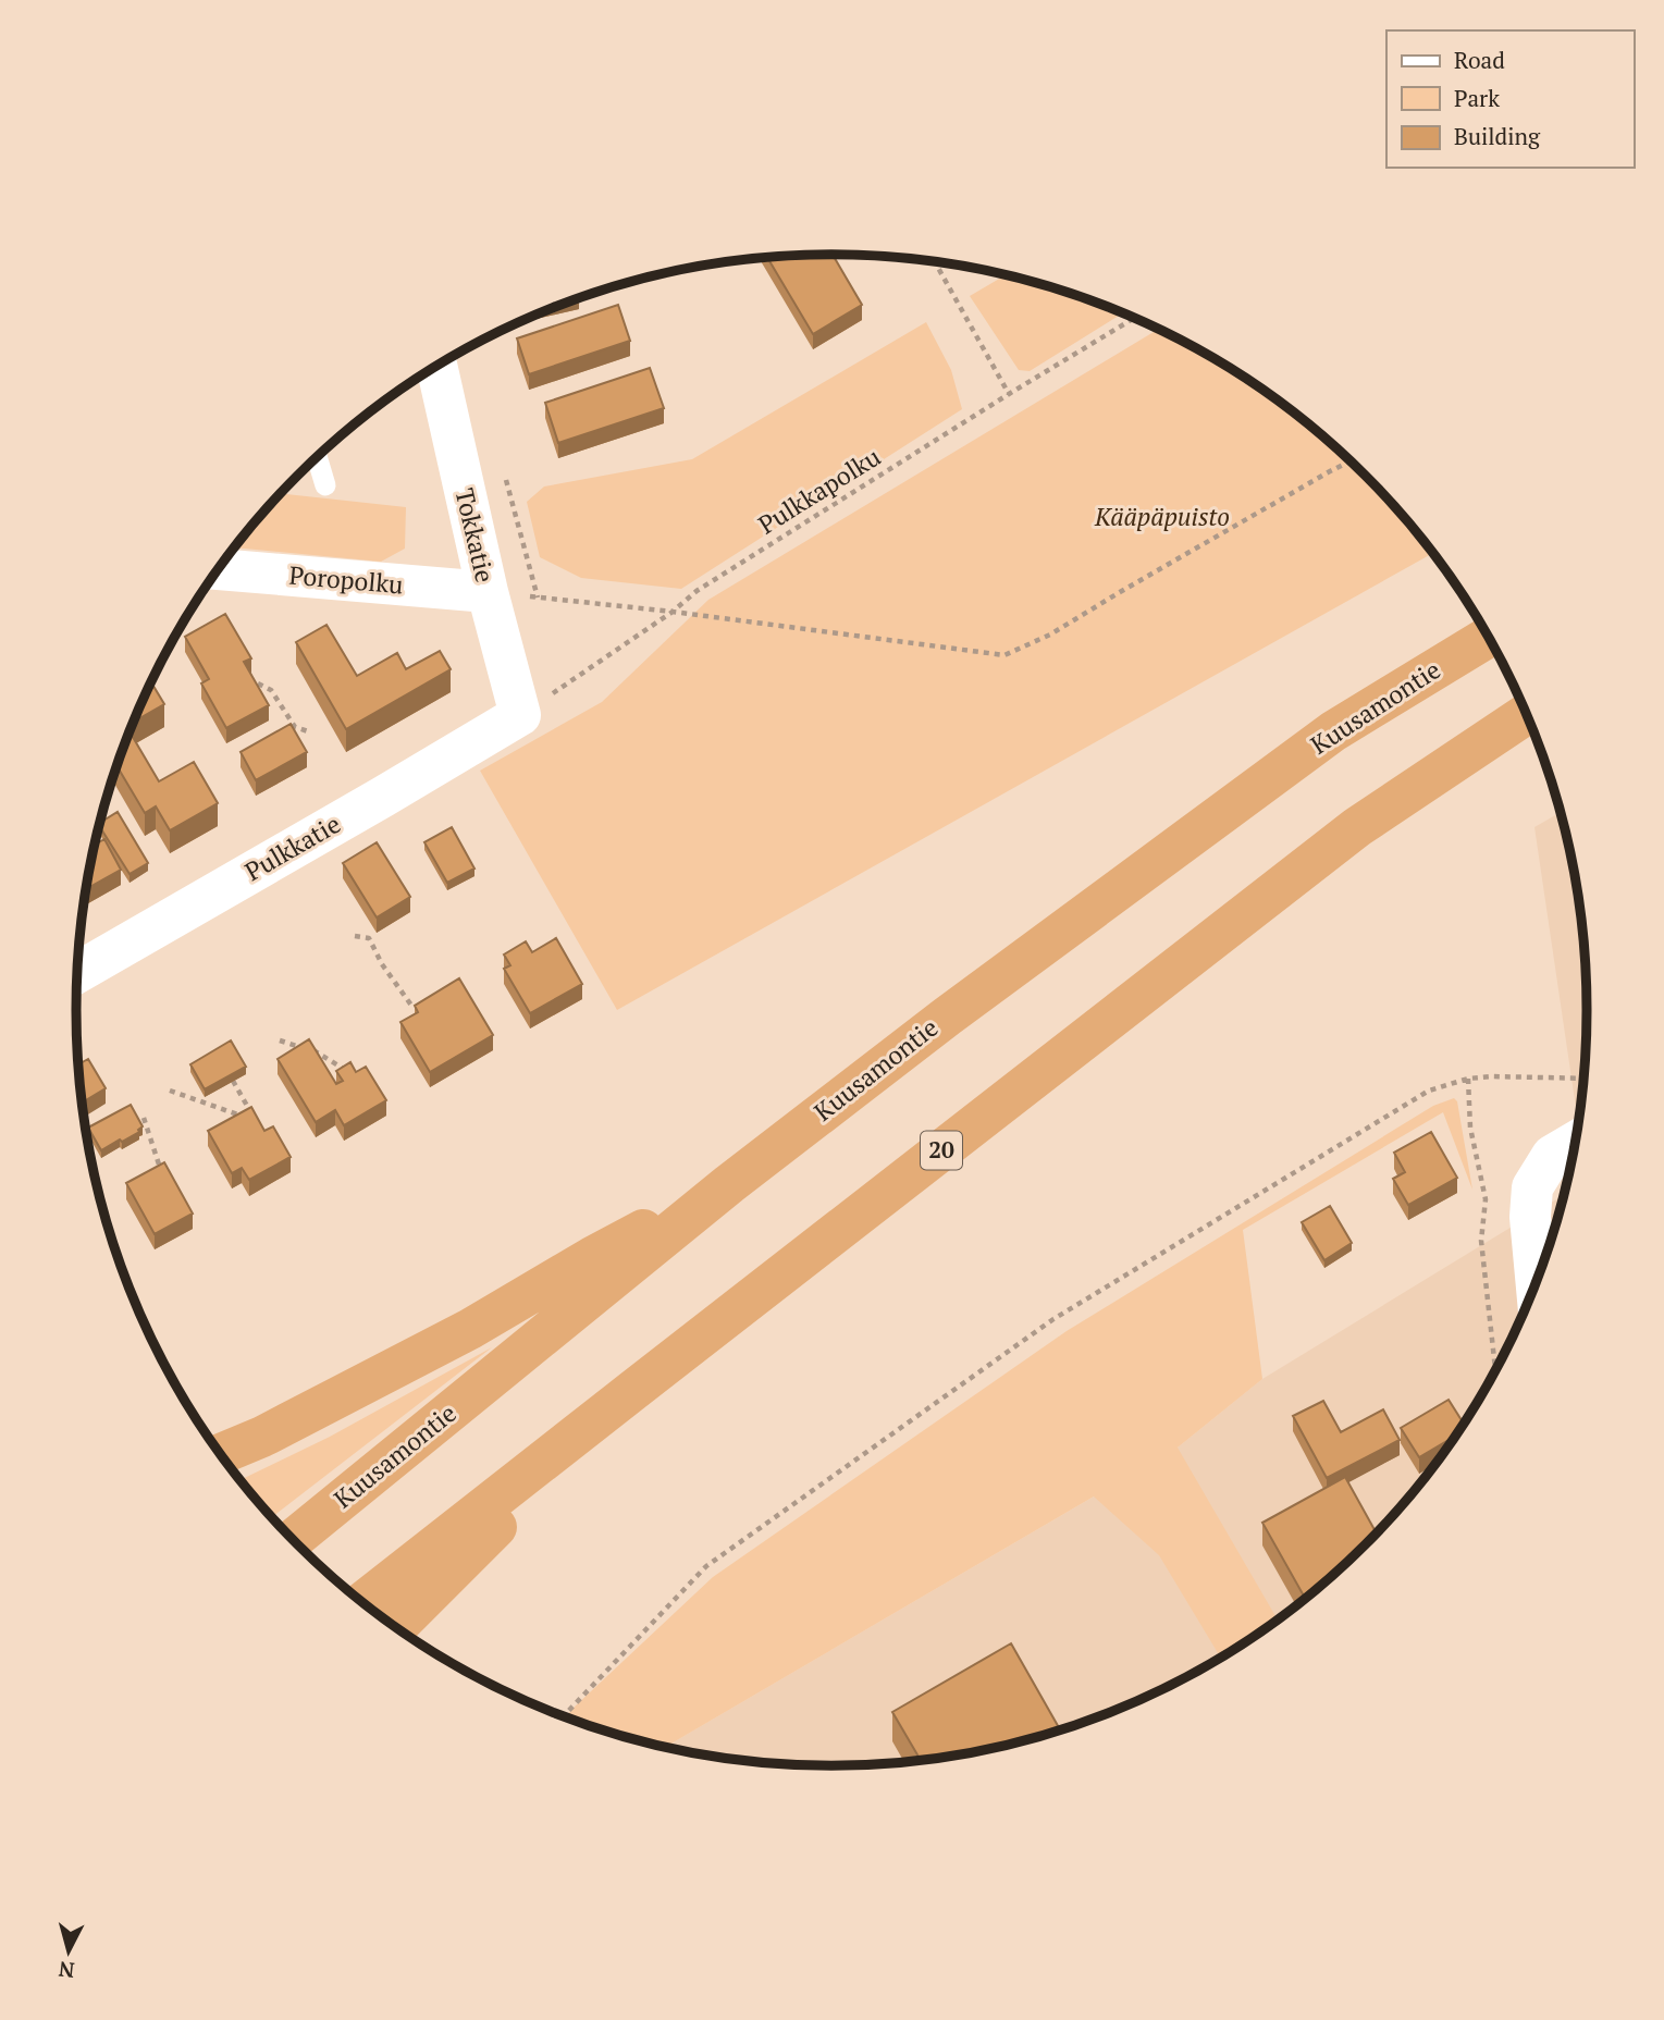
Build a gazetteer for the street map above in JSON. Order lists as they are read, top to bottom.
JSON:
{
  "streets": {
    "highway": ["Kuusamontie", "20"],
    "street": ["Tokkatie", "Poropolku", "Pulkkatie"],
    "path": ["Pulkkapolku"]
  },
  "crossings": [
    ["Pulkkapolku", "Tokkatie"],
    ["Pulkkapolku", "Pulkkatie"],
    ["Tokkatie", "Poropolku"],
    ["Tokkatie", "Pulkkatie"]
  ],
  "parks": ["Kääpäpuisto"],
  "legend": ["Road", "Park", "Building"],
  "north": "bottom"
}
